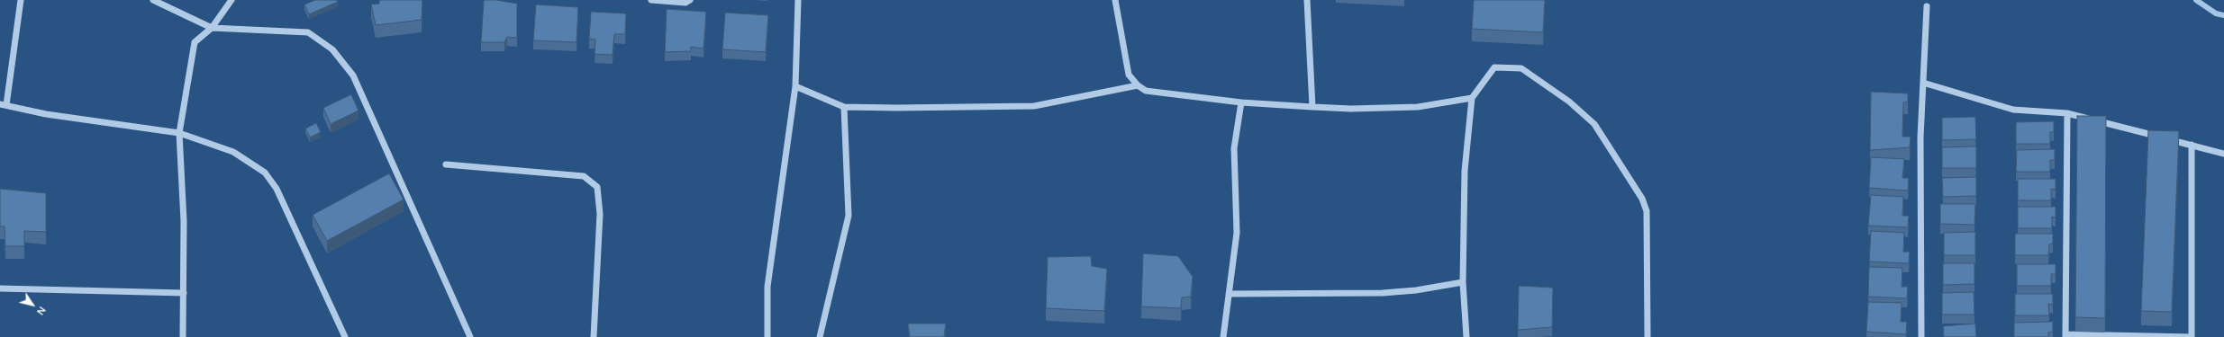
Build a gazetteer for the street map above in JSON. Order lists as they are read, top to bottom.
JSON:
{
  "north": "bottom right"
}
